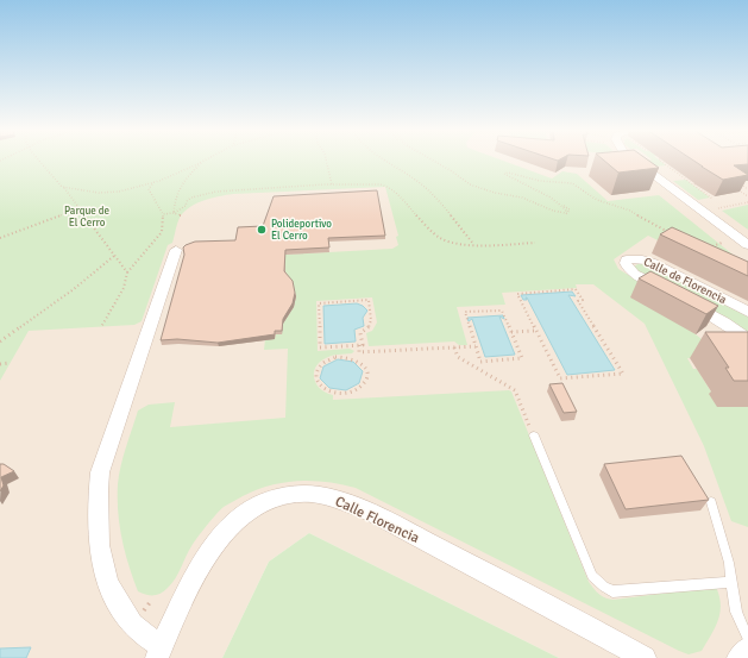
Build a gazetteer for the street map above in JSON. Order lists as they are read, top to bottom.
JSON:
{
  "streets": {
    "street": ["Calle de Florencia", "Calle Florencia"]
  },
  "parks": ["Parque de El Cerro"],
  "places": ["Polideportivo El Cerro"]
}
